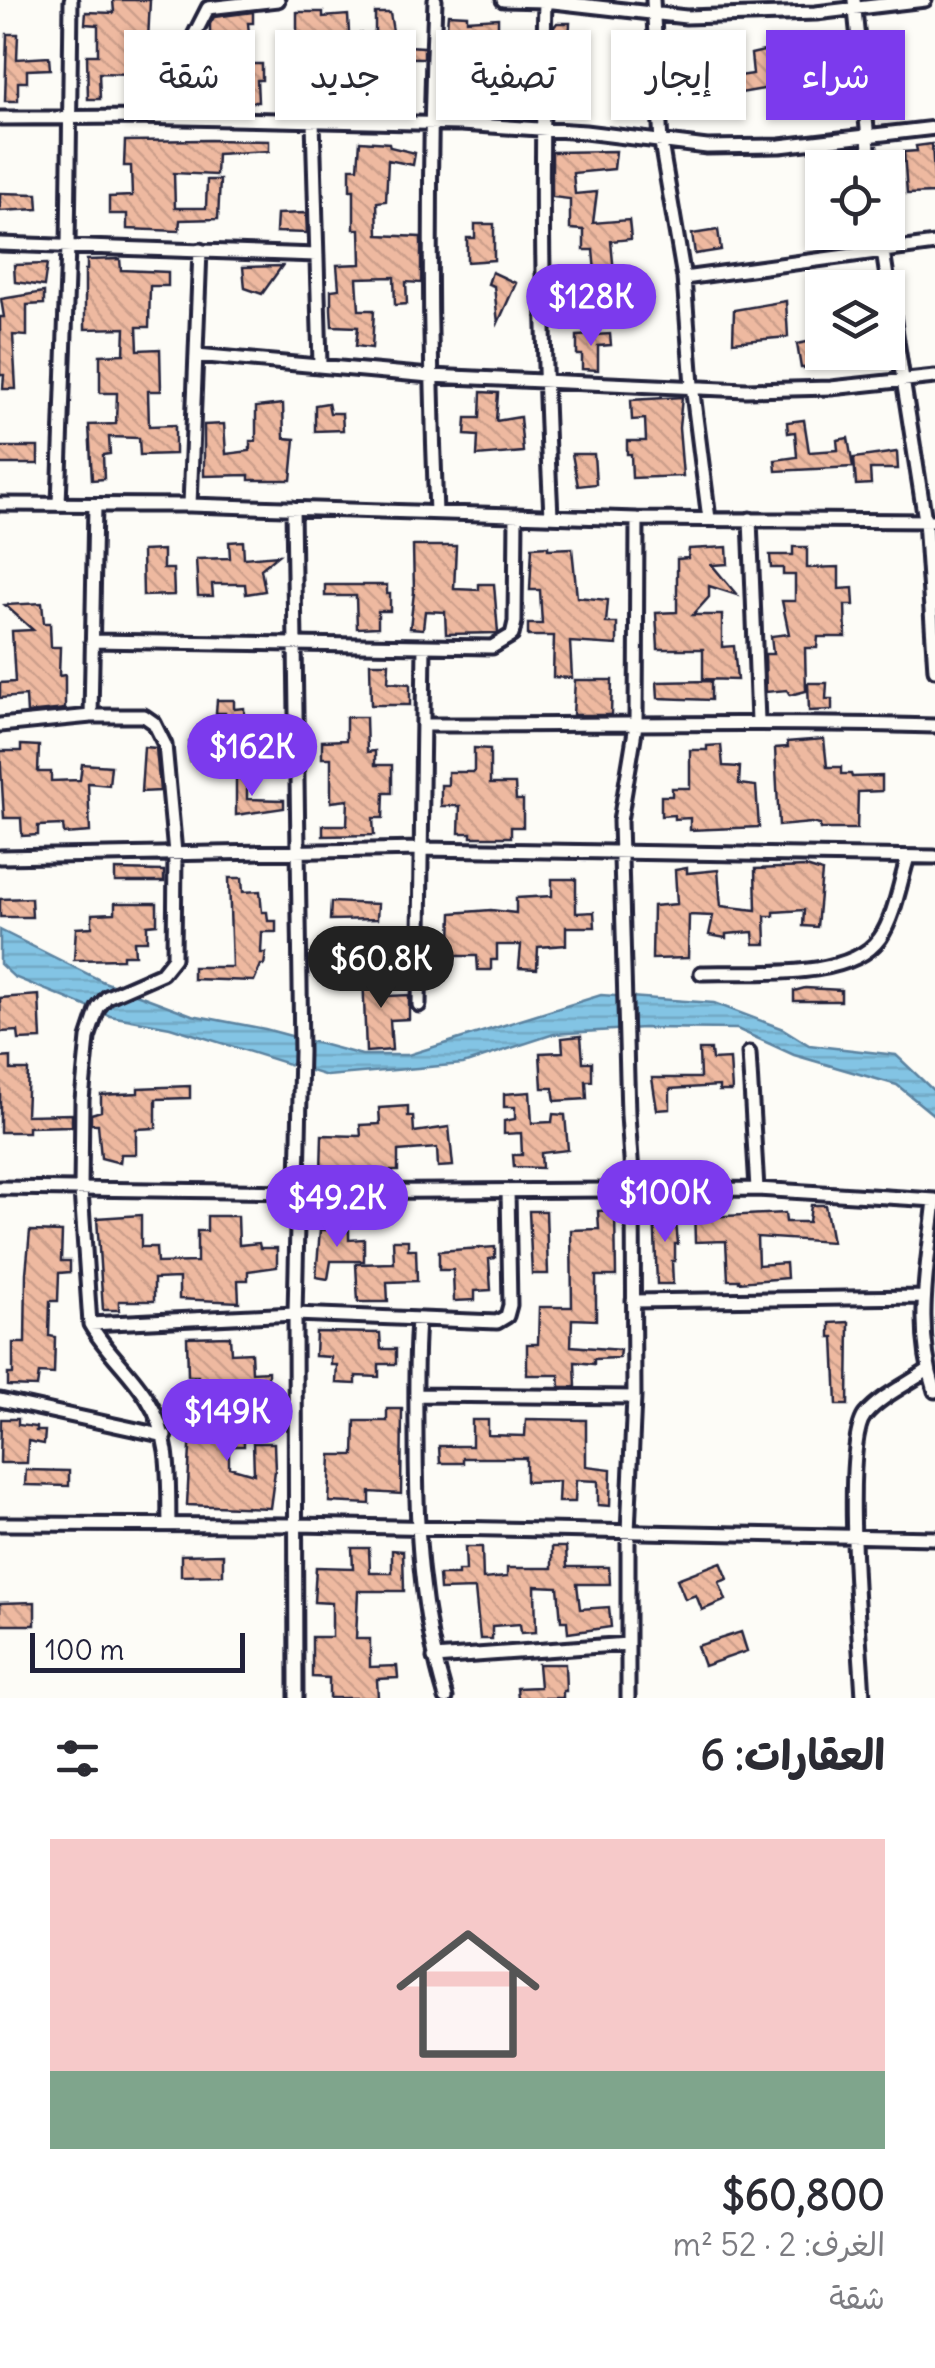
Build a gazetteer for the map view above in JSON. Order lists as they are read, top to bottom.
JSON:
{
  "scale_bar": "100 m",
  "page": {
    "chip": [
      "شراء",
      "إيجار",
      "تصفية",
      "جديد",
      "شقة"
    ],
    "price": [
      "$128K",
      "$162K",
      "$60.8K",
      "$100K",
      "$49.2K",
      "$149K"
    ],
    "scale": "100 m",
    "heading": "العقارات: 6",
    "list": [
      {
        "name": "$60,800",
        "note": "الغرف: 2 · 52 m² · شقة"
      }
    ]
  }
}
